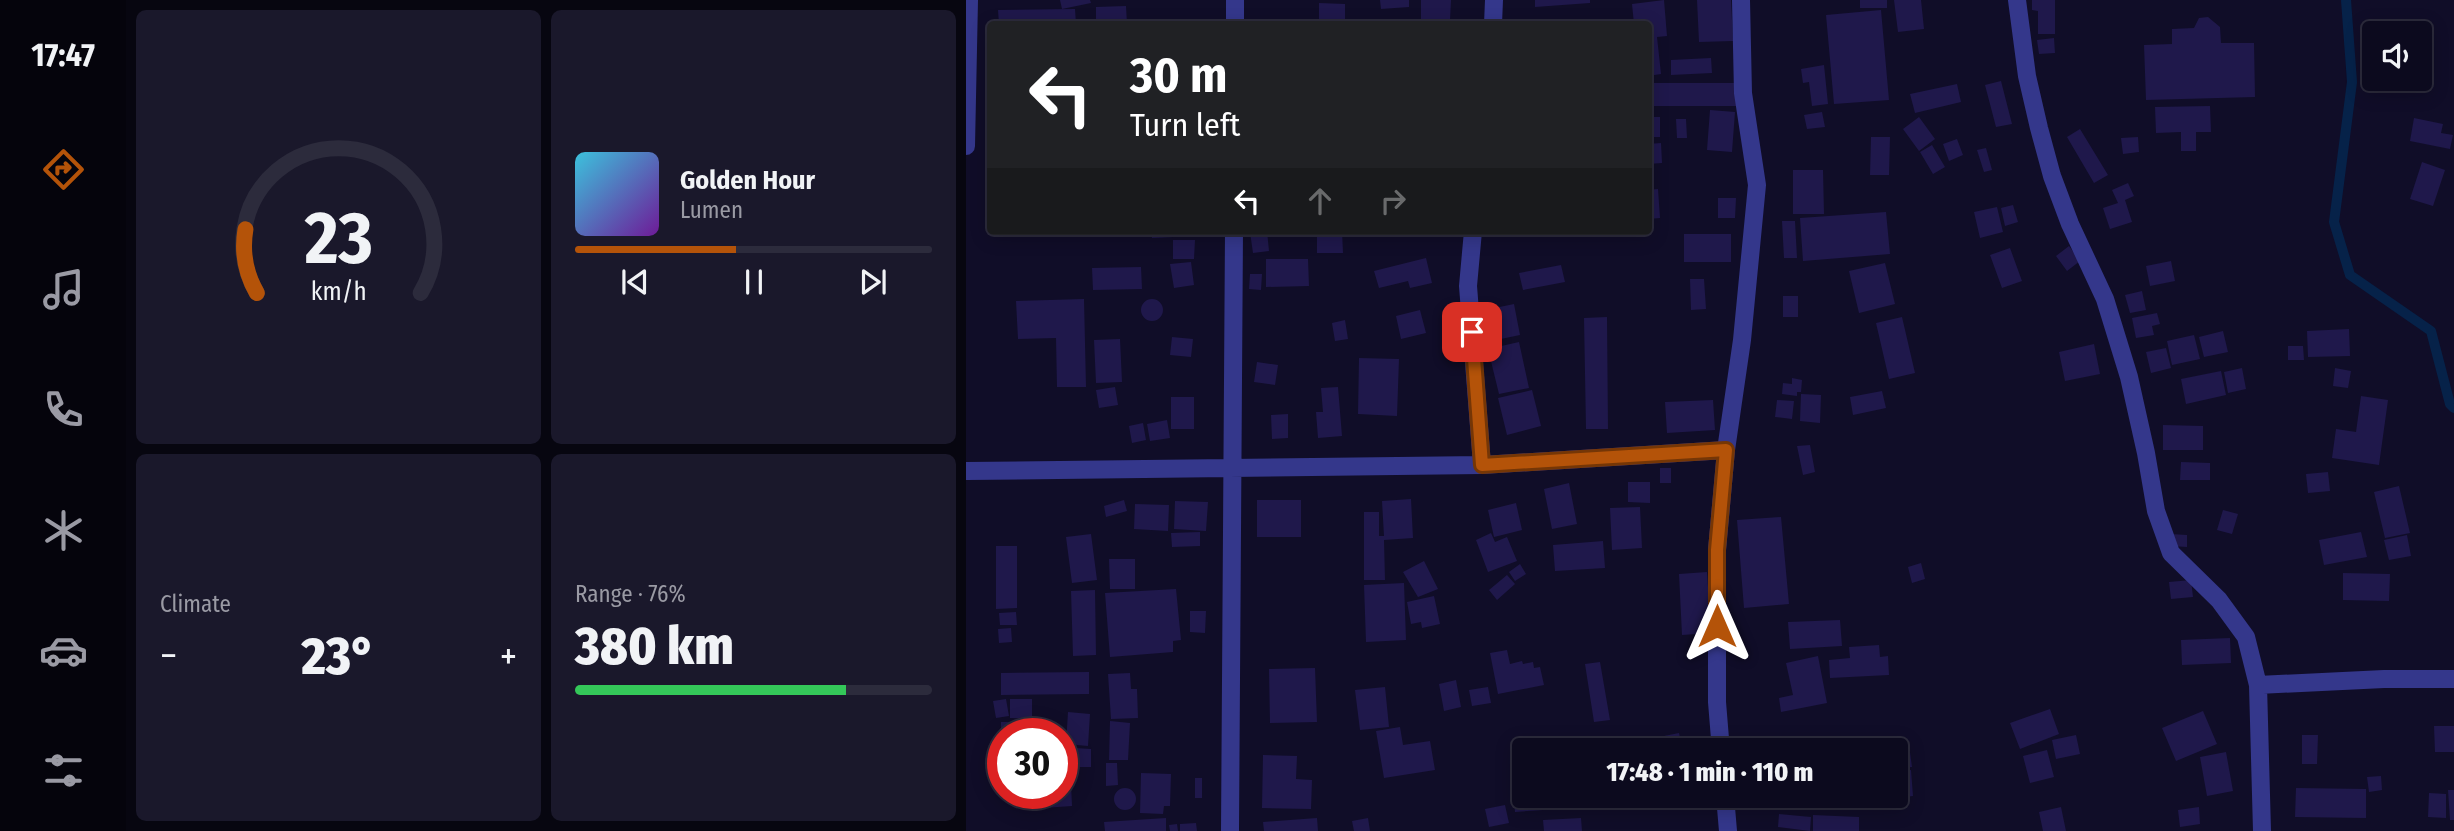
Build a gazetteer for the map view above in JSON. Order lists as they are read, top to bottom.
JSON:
{
  "page": {
    "tabs": "17:47",
    "turn": ["30 m", "Turn left"],
    "song": ["Golden Hour", "Lumen"],
    "tile": [
      "Climate",
      ["Range · 76%", "380 km"]
    ],
    "heat": ["−", "23°", "+"],
    "limit": "30",
    "trip": "17:48 · 1 min · 110 m",
    "gauge": ["23", "km/h"]
  }
}
